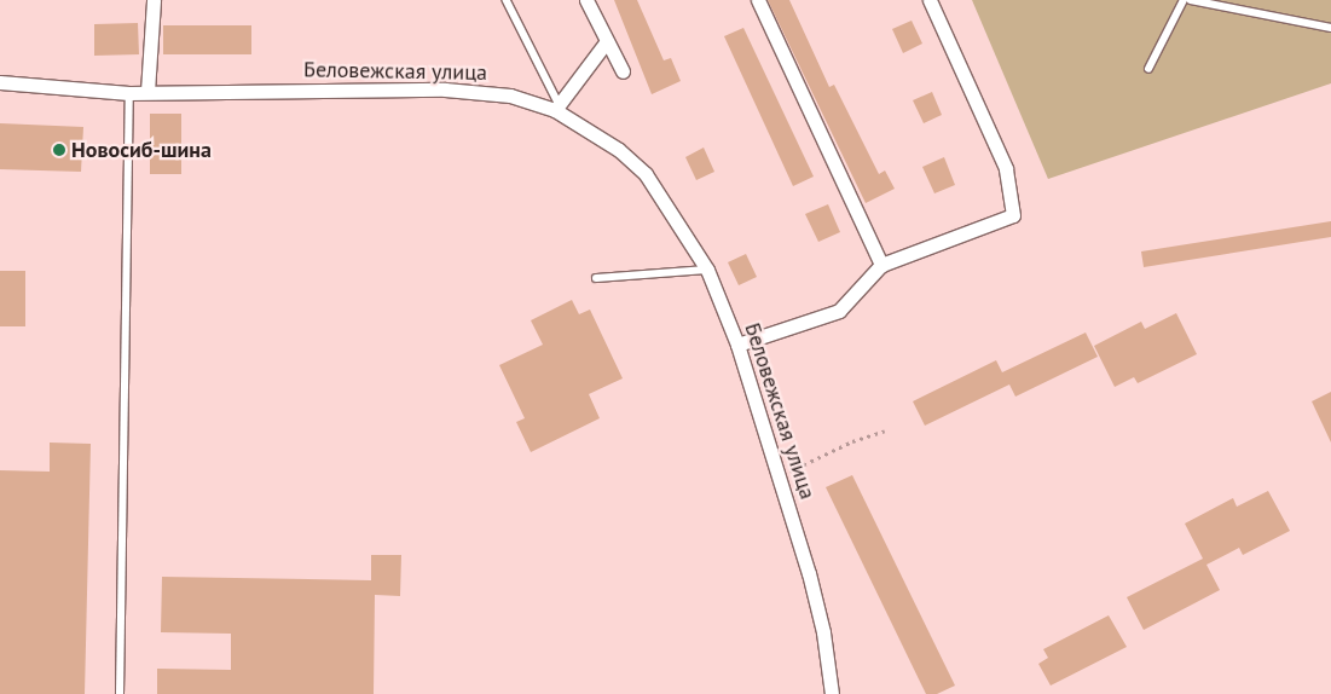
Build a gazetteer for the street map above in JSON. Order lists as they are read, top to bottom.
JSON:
{
  "streets": {
    "street": ["Беловежская улица"]
  },
  "places": ["Новосиб-шина"]
}
